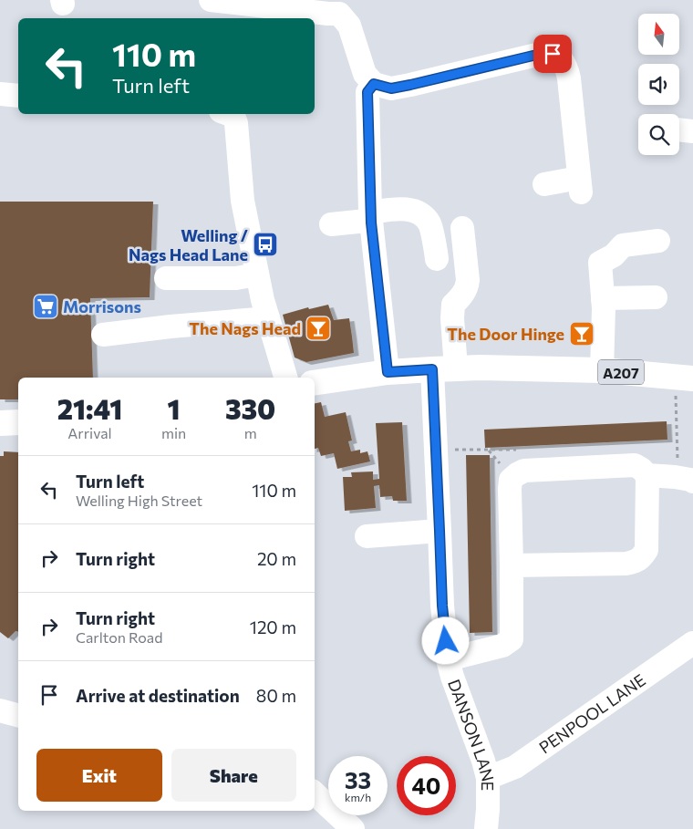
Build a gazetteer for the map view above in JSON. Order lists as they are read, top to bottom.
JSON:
{
  "streets": {
    "main road": ["A207"],
    "street": ["PENPOOL LANE", "DANSON LANE"]
  },
  "crossings": [
    ["A207", "DANSON LANE"],
    ["PENPOOL LANE", "DANSON LANE"]
  ],
  "places": {
    "bus stop": ["Welling / Nags Head Lane"],
    "supermarket": ["Morrisons"],
    "bar": ["The Nags Head", "The Door Hinge"]
  },
  "north": "top",
  "page": {
    "turn": ["110 m", "Turn left"],
    "eta": [
      "21:41",
      "Arrival",
      "1",
      "min",
      "330",
      "m"
    ],
    "list": [
      {
        "name": "Turn left",
        "note": "Welling High Street",
        "value": "110 m"
      },
      {
        "name": "Turn right",
        "value": "20 m"
      },
      {
        "name": "Turn right",
        "note": "Carlton Road",
        "value": "120 m"
      },
      {
        "name": "Arrive at destination",
        "value": "80 m"
      }
    ],
    "buttons": ["Exit", "Share"],
    "speed": "33 km/h",
    "limit": "40"
  }
}
